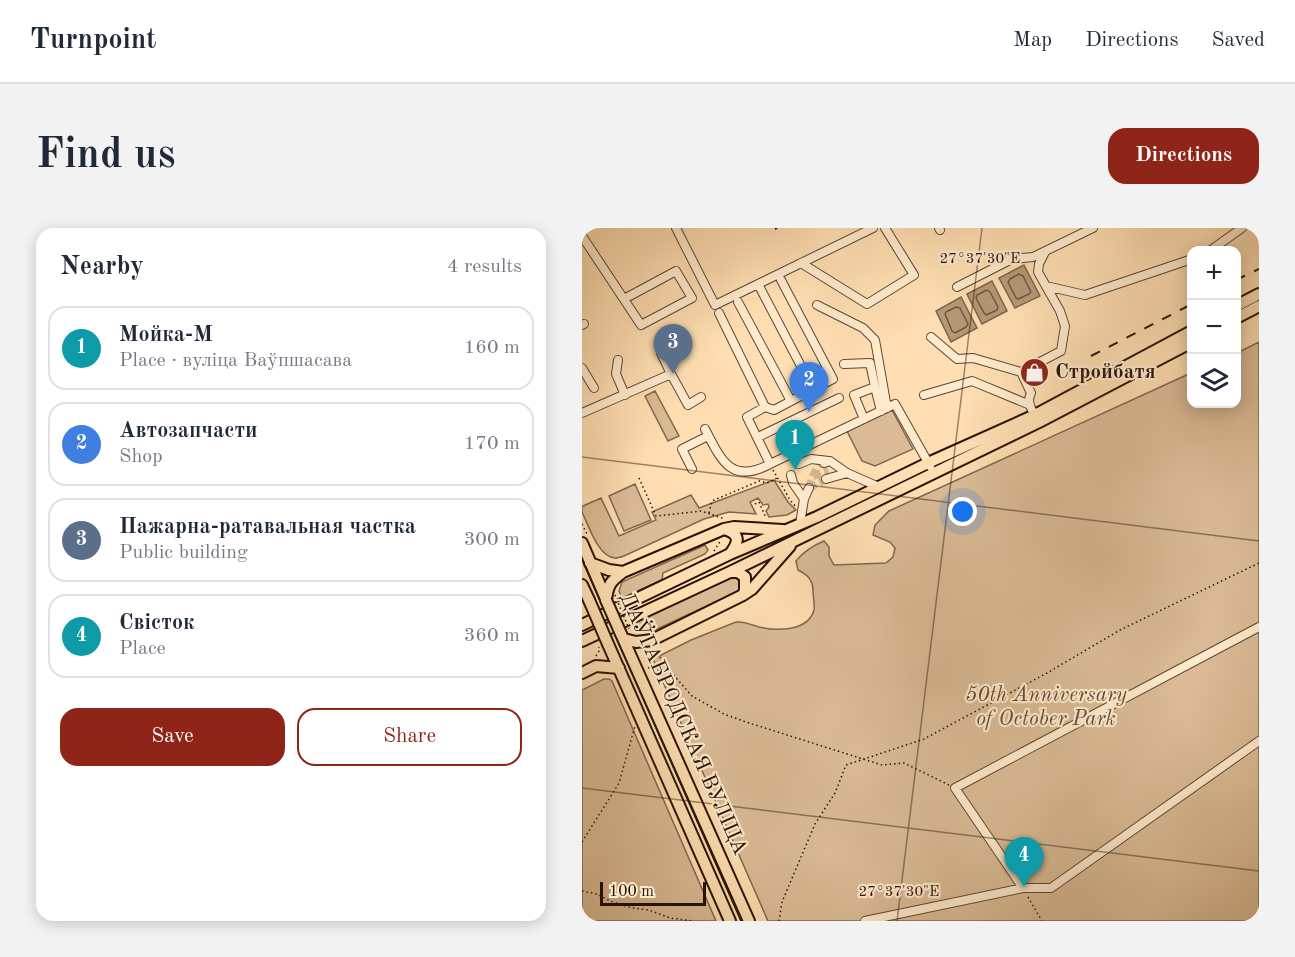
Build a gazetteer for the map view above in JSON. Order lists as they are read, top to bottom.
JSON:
{
  "streets": {
    "main road": ["ДАЎГАБРОДСКАЯ ВУЛІЦА"]
  },
  "parks": ["50th Anniversary of October Park"],
  "places": {
    "shop": ["Стройбатя"]
  },
  "scale_bar": "100 m",
  "page": {
    "header": "Turnpoint",
    "nav": ["Map", "Directions", "Saved"],
    "buttons": [
      "Directions",
      ["Save", "Share"]
    ],
    "title": "Find us",
    "heading": ["Nearby", "4 results"],
    "map_buttons": ["+", "−"],
    "list": [
      {
        "mark": "1",
        "name": "Мойка-М",
        "note": "Place · вуліца Ваўпшасава",
        "value": "160 m"
      },
      {
        "mark": "2",
        "name": "Автозапчасти",
        "note": "Shop",
        "value": "170 m"
      },
      {
        "mark": "3",
        "name": "Пажарна-ратавальная частка",
        "note": "Public building",
        "value": "300 m"
      },
      {
        "mark": "4",
        "name": "Свісток",
        "note": "Place",
        "value": "360 m"
      }
    ],
    "pins": [
      "3",
      "2",
      "1",
      "4"
    ],
    "scale": "100 m"
  },
  "coordinates": ["27°37'30\"E"]
}
